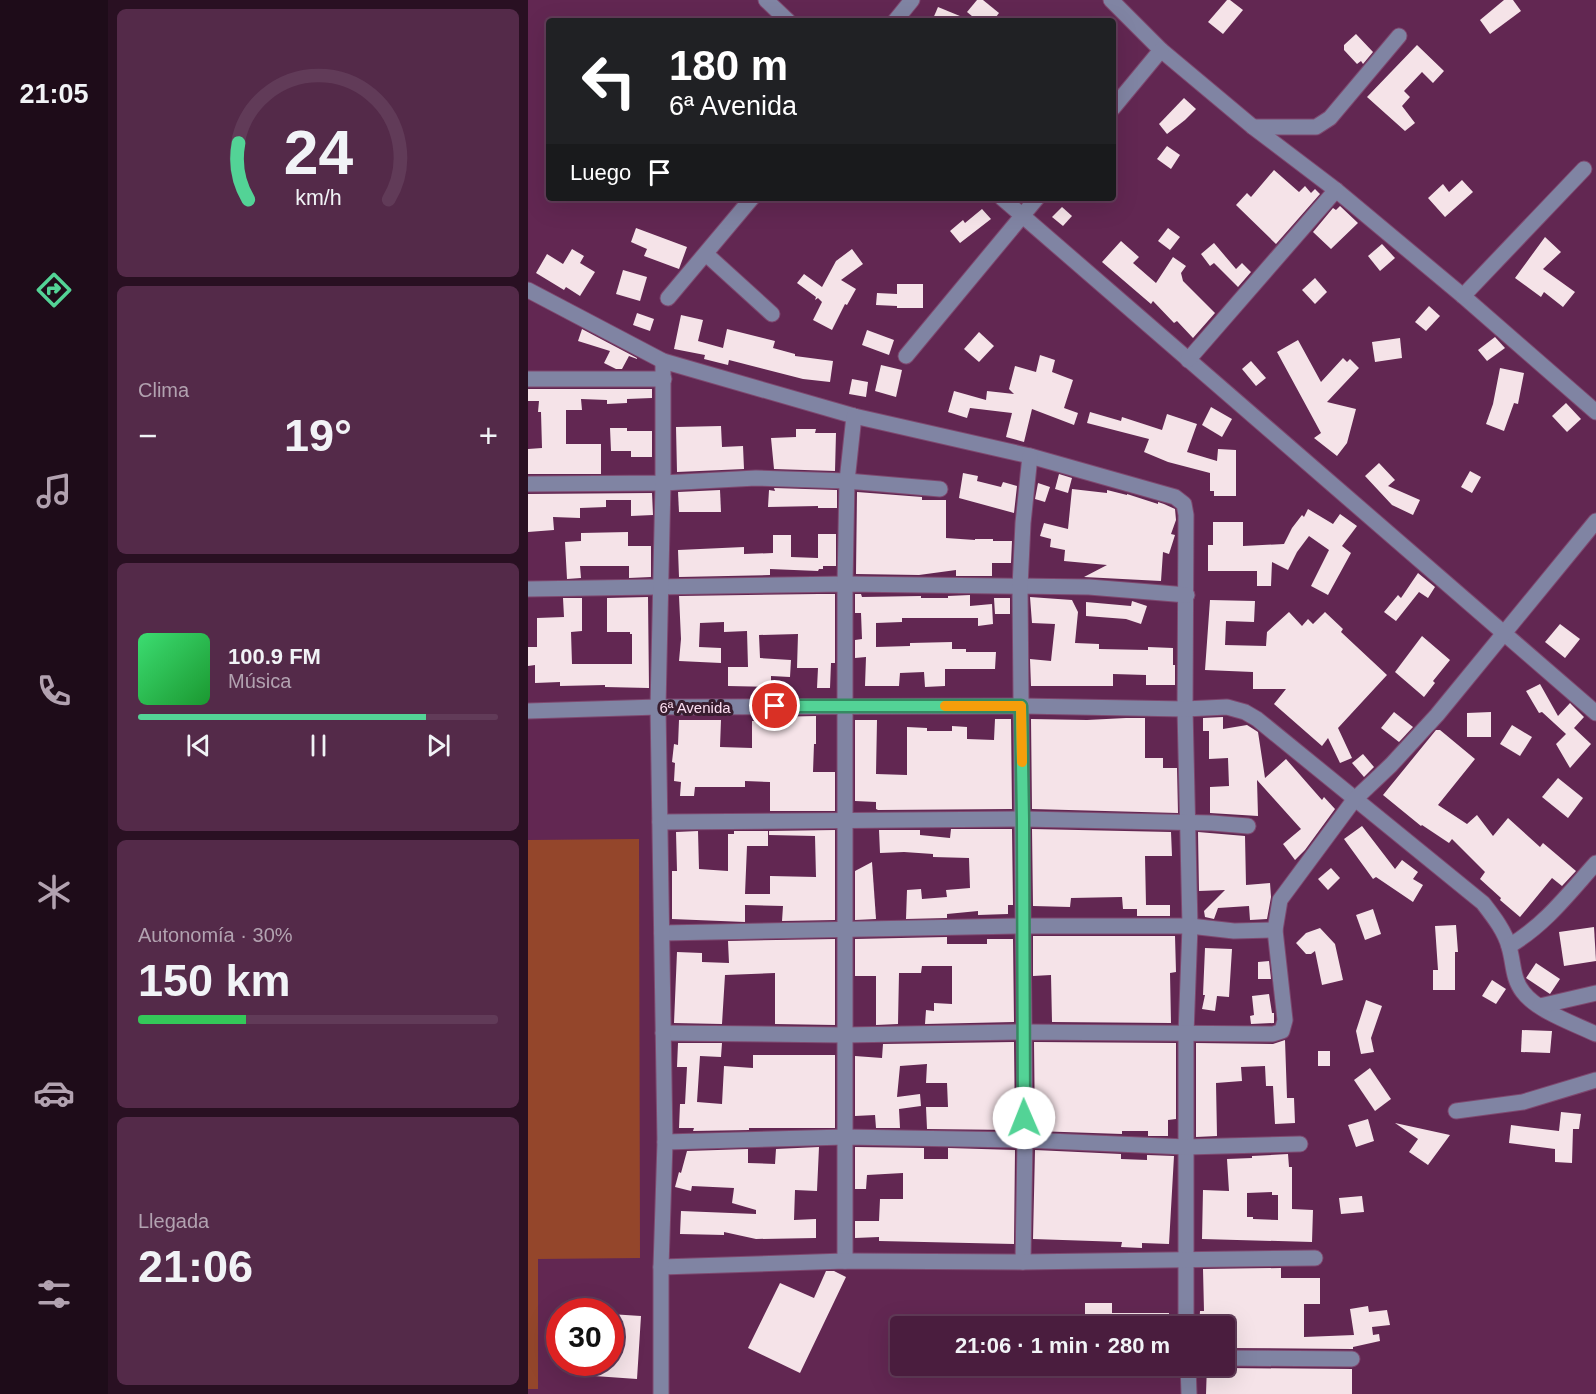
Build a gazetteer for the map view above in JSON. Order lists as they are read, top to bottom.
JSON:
{
  "streets": {
    "street": ["6ª Avenida"]
  },
  "page": {
    "tabs": "21:05",
    "turn": ["180 m", "6ª Avenida"],
    "then": "Luego",
    "tile": [
      "Clima",
      ["Autonomía · 30%", "150 km"],
      ["Llegada", "21:06"]
    ],
    "heat": ["−", "19°", "+"],
    "song": ["100.9 FM", "Música"],
    "limit": "30",
    "trip": "21:06 · 1 min · 280 m",
    "gauge": ["24", "km/h"]
  }
}
